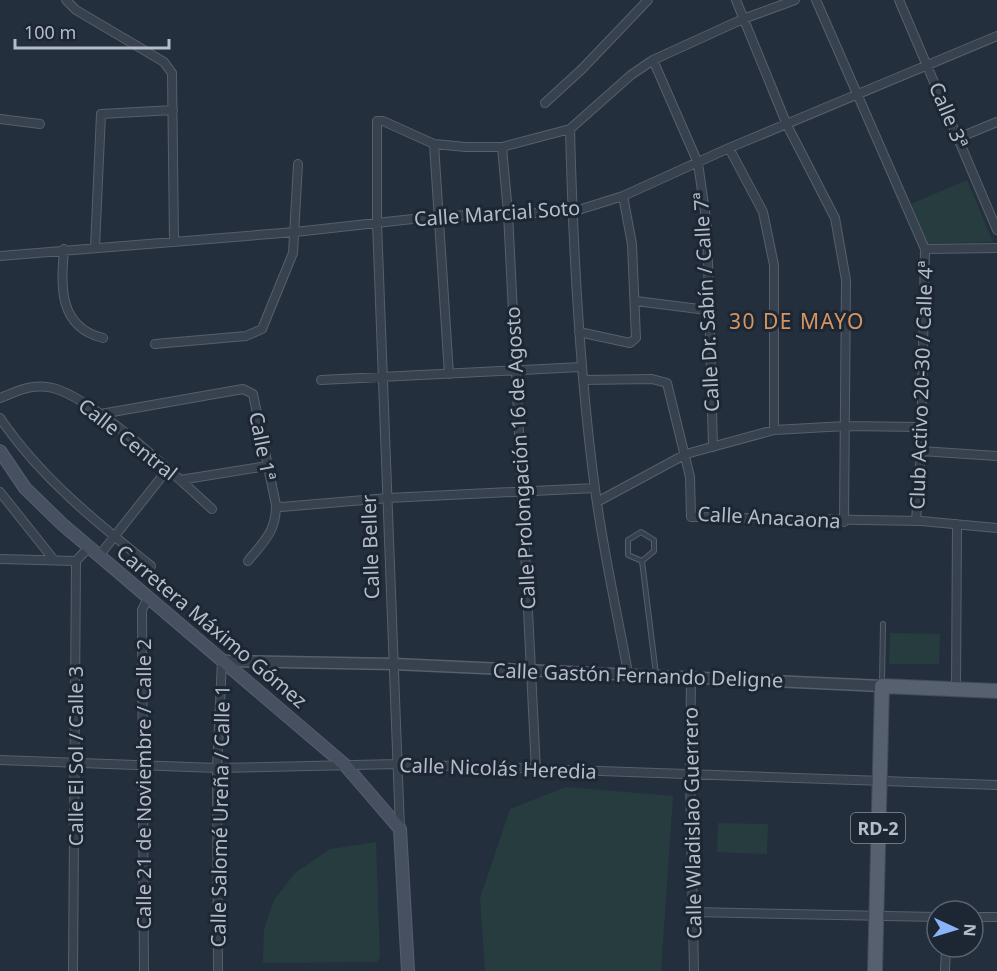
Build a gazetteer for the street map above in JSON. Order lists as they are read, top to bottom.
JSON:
{
  "streets": {
    "main road": ["Calle Beller", "Carretera Máximo Gómez", "RD-2"],
    "street": [
      "Calle 3ª",
      "Calle Marcial Soto",
      "Calle Dr. Sabín / Calle 7ª",
      "Club Activo 20-30 / Calle 4ª",
      "Calle Central",
      "Calle 1ª",
      "Calle Prolongación 16 de Agosto",
      "Calle Anacaona",
      "Calle Gastón Fernando Deligne",
      "Calle El Sol / Calle 3",
      "Calle Nicolás Heredia",
      "Calle 21 de Noviembre / Calle 2",
      "Calle Salomé Ureña / Calle 1",
      "Calle Wladislao Guerrero"
    ]
  },
  "crossings": [
    ["Calle 3ª", "Calle Marcial Soto"],
    ["Calle Marcial Soto", "Calle Dr. Sabín / Calle 7ª"],
    ["Calle Marcial Soto", "Calle Prolongación 16 de Agosto"],
    ["Calle Marcial Soto", "Calle Beller"],
    ["Club Activo 20-30 / Calle 4ª", "Calle Anacaona"],
    ["Calle Central", "Calle 1ª"],
    ["Calle Prolongación 16 de Agosto", "Calle Gastón Fernando Deligne"],
    ["Calle Prolongación 16 de Agosto", "Calle Nicolás Heredia"],
    ["Calle Beller", "Carretera Máximo Gómez"],
    ["Calle Beller", "Calle Gastón Fernando Deligne"],
    ["Calle Beller", "Calle Nicolás Heredia"],
    ["Carretera Máximo Gómez", "Calle Gastón Fernando Deligne"],
    ["Carretera Máximo Gómez", "Calle Nicolás Heredia"],
    ["Carretera Máximo Gómez", "Calle 21 de Noviembre / Calle 2"],
    ["Carretera Máximo Gómez", "Calle Salomé Ureña / Calle 1"],
    ["Calle Gastón Fernando Deligne", "Calle Salomé Ureña / Calle 1"],
    ["Calle Gastón Fernando Deligne", "Calle Wladislao Guerrero"],
    ["Calle Gastón Fernando Deligne", "RD-2"],
    ["Calle El Sol / Calle 3", "Calle Nicolás Heredia"],
    ["Calle Nicolás Heredia", "Calle 21 de Noviembre / Calle 2"],
    ["Calle Nicolás Heredia", "Calle Salomé Ureña / Calle 1"],
    ["Calle Nicolás Heredia", "Calle Wladislao Guerrero"],
    ["Calle Nicolás Heredia", "RD-2"]
  ],
  "districts": ["30 DE MAYO"],
  "scale_bar": "100 m",
  "north": "right"
}
